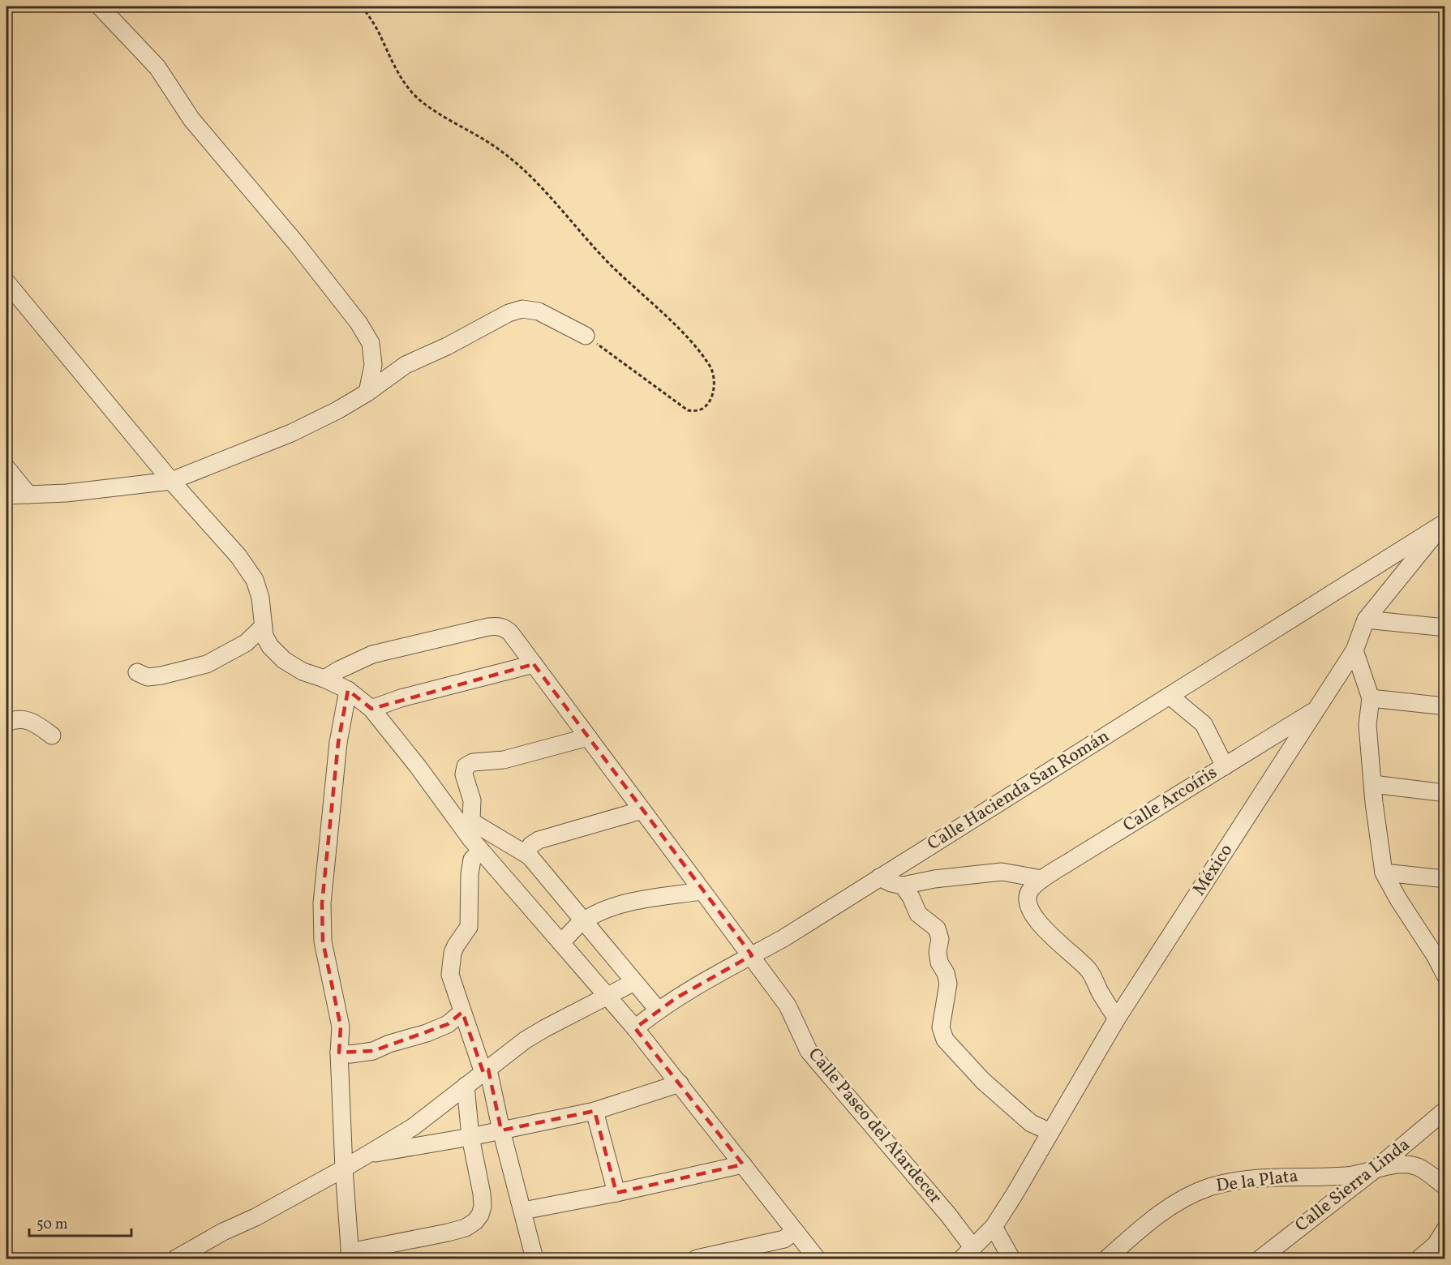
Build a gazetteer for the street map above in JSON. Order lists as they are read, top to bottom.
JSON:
{
  "streets": {
    "street": [
      "Calle Hacienda San Román",
      "Calle Arcoíris",
      "México",
      "Calle Paseo del Atardecer",
      "De la Plata",
      "Calle Sierra Linda"
    ]
  },
  "crossings": [
    ["Calle Hacienda San Román", "México"],
    ["Calle Arcoíris", "México"],
    ["México", "Calle Paseo del Atardecer"],
    ["De la Plata", "Calle Sierra Linda"]
  ],
  "scale_bar": "50 m"
}
